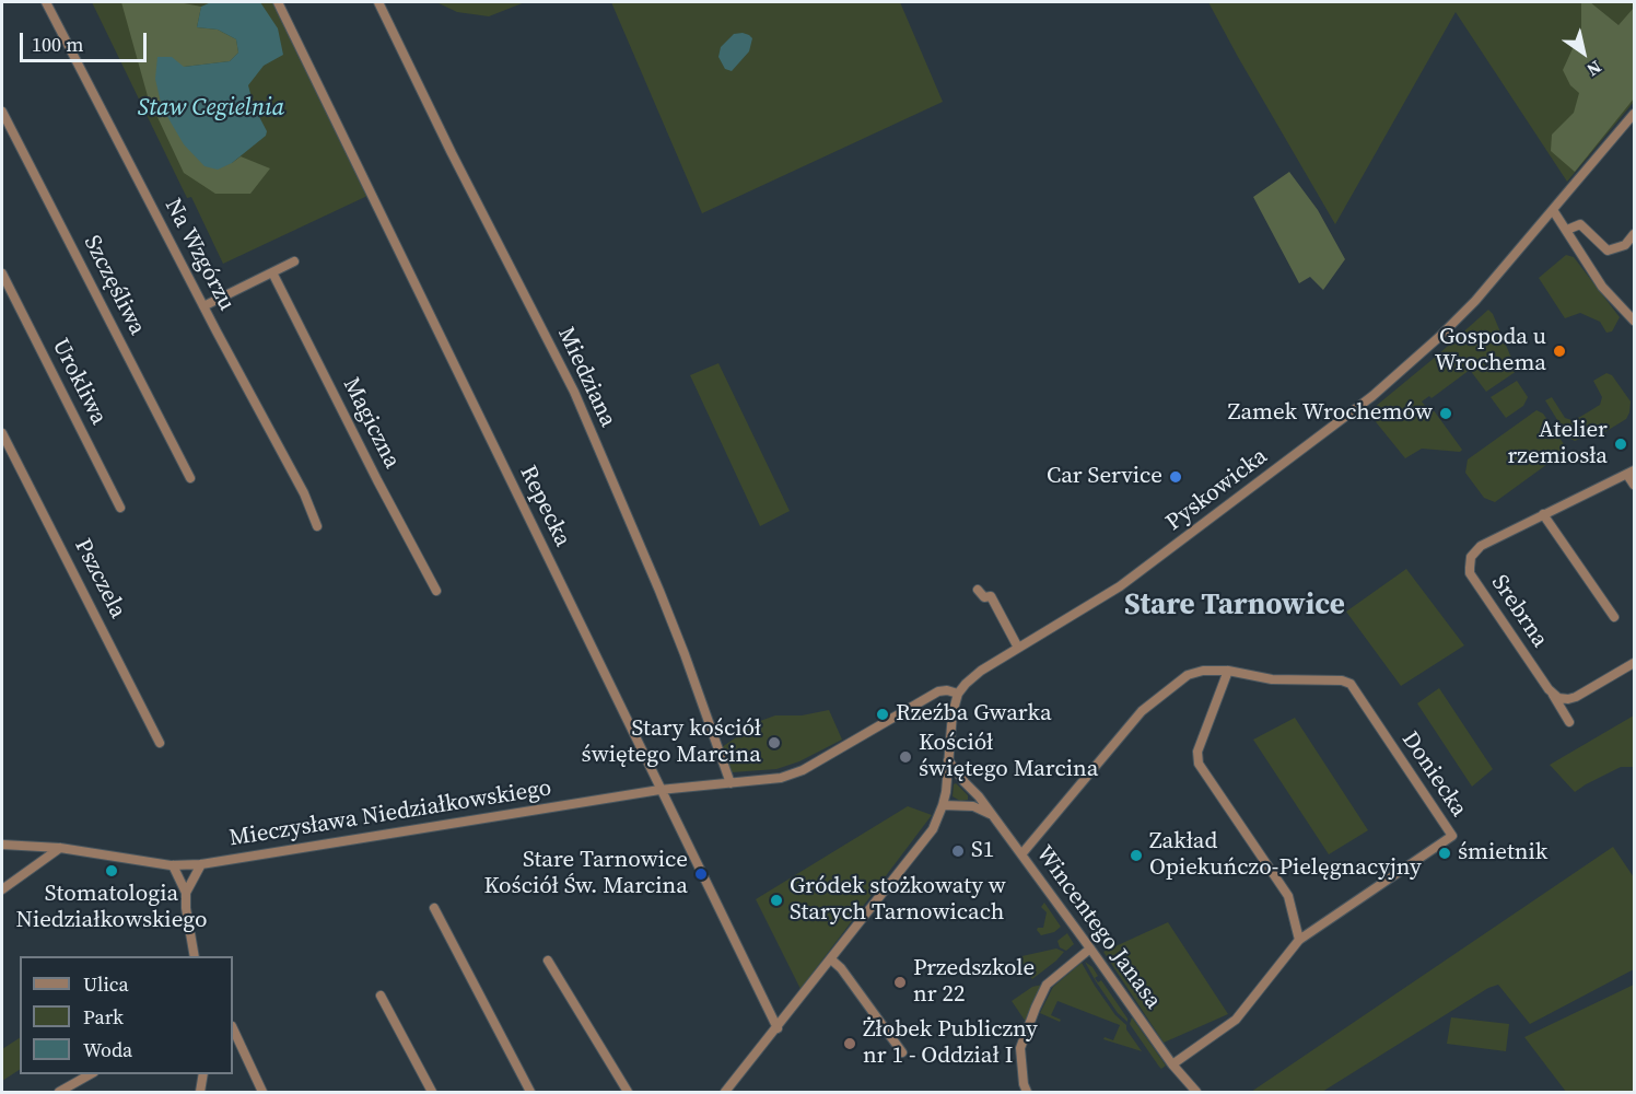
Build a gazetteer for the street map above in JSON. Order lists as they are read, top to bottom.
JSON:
{
  "streets": {
    "street": [
      "Na Wzgórzu",
      "Szczęśliwa",
      "Miedziana",
      "Urokliwa",
      "Magiczna",
      "Pyskowicka",
      "Repecka",
      "Pszczela",
      "Srebrna",
      "Doniecka",
      "Mieczysława Niedziałkowskiego",
      "Wincentego Janasa"
    ]
  },
  "crossings": [
    ["Miedziana", "Mieczysława Niedziałkowskiego"],
    ["Pyskowicka", "Mieczysława Niedziałkowskiego"],
    ["Repecka", "Mieczysława Niedziałkowskiego"],
    ["Doniecka", "Wincentego Janasa"]
  ],
  "districts": ["Stare Tarnowice"],
  "water": ["Staw Cegielnia"],
  "places": [
    "Gospoda u Wrochema",
    "Zamek Wrochemów",
    "Atelier rzemiosła",
    "Car Service",
    "Rzeźba Gwarka",
    "Stary kościół świętego Marcina",
    "Kościół świętego Marcina",
    "S1",
    "śmietnik",
    "Zakład Opiekuńczo-Pielęgnacyjny",
    "Stomatologia Niedziałkowskiego",
    "Stare Tarnowice Kościół Św. Marcina",
    "Gródek stożkowaty w Starych Tarnowicach",
    "Przedszkole nr 22",
    "Żłobek Publiczny nr 1 - Oddział I"
  ],
  "legend": ["Ulica", "Park", "Woda"],
  "scale_bar": "100 m",
  "north": "bottom right"
}
